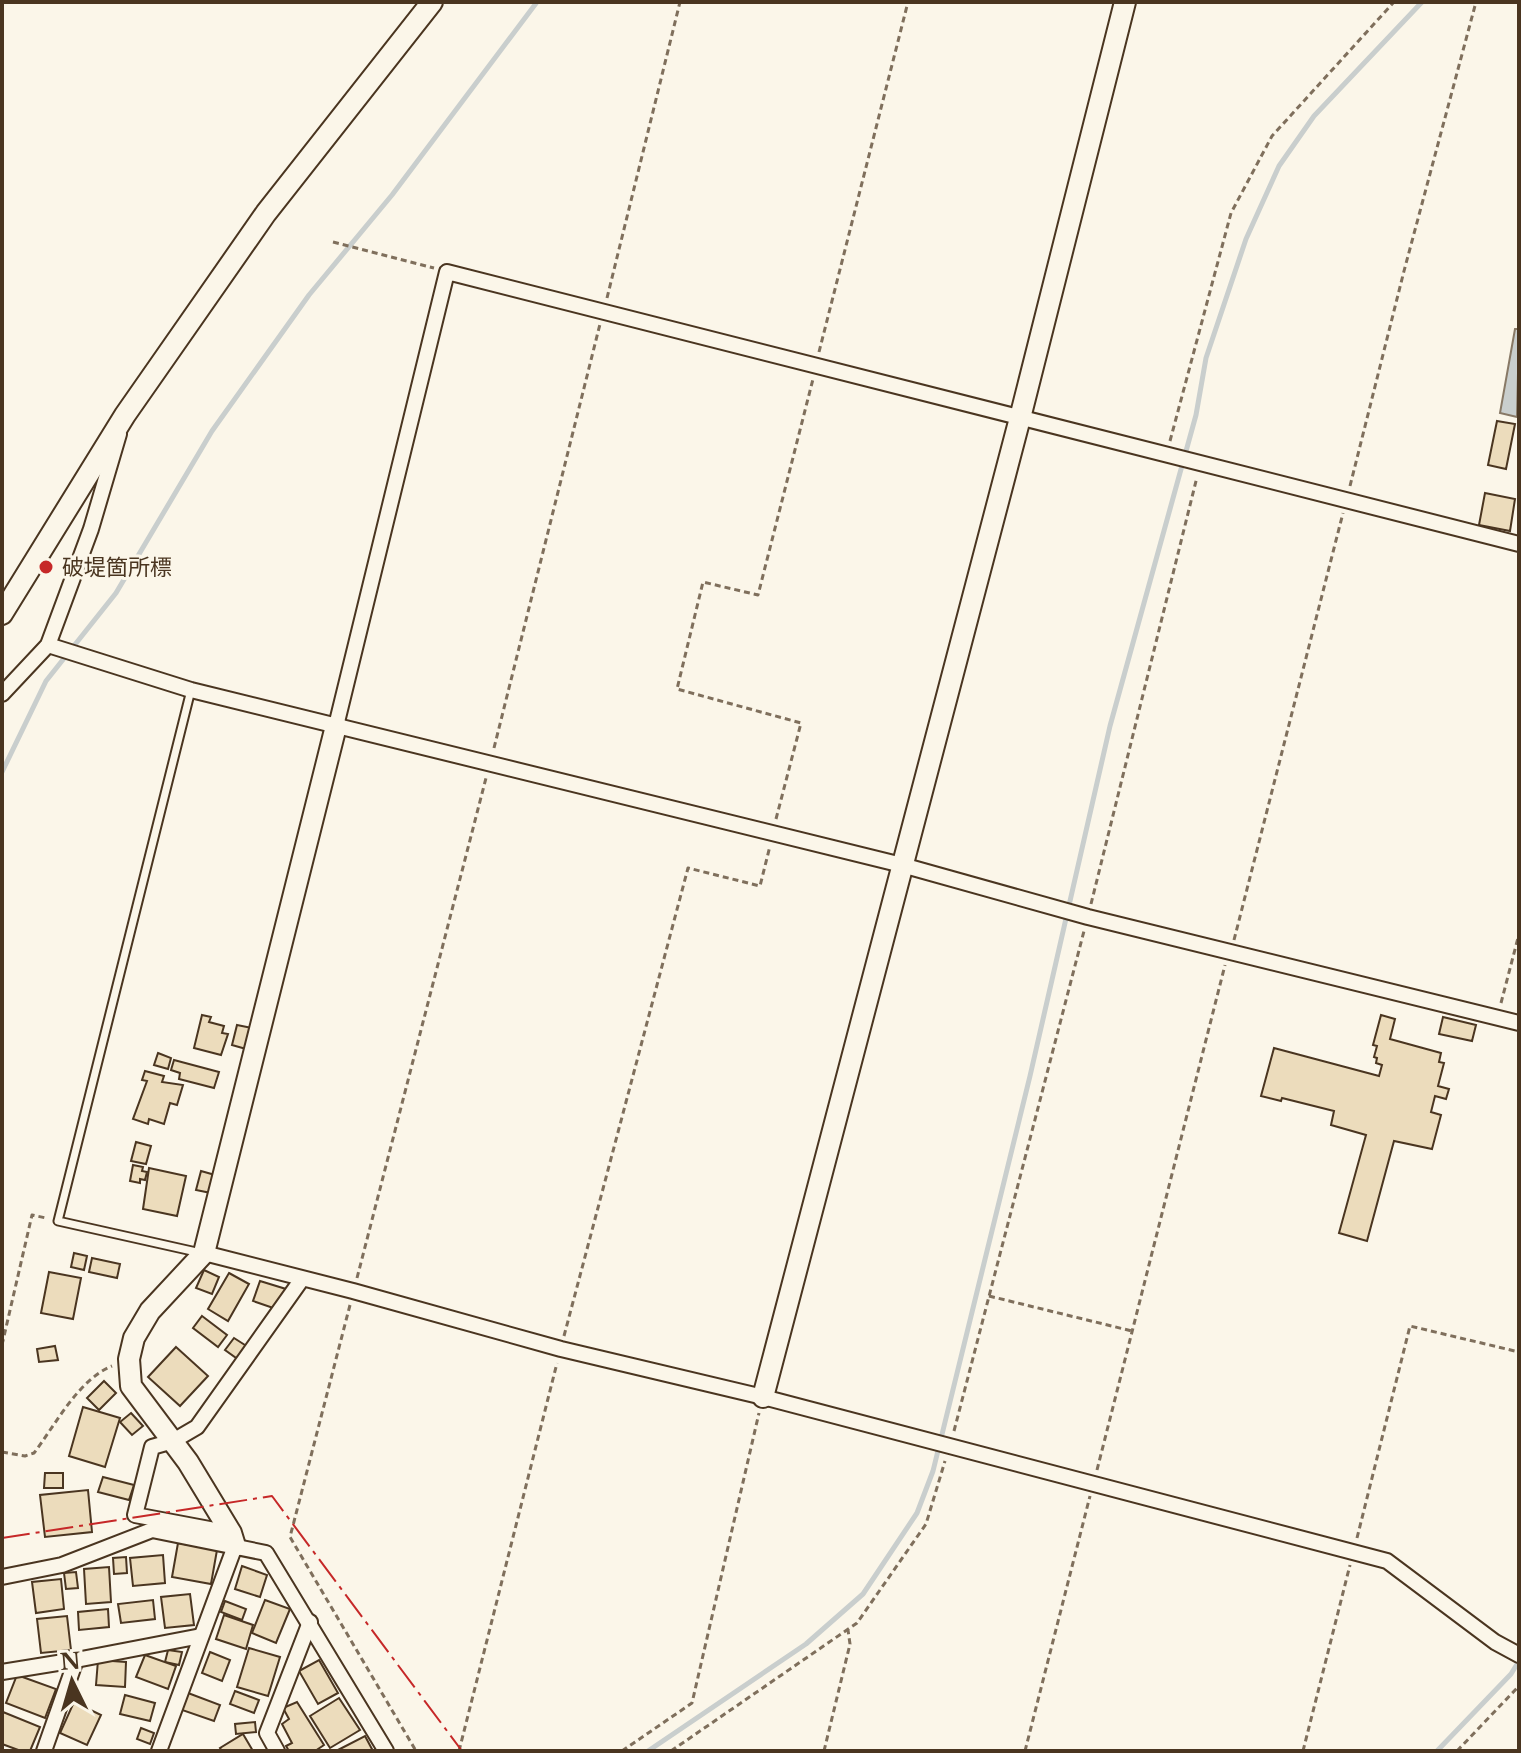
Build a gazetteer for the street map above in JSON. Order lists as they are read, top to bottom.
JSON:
{
  "places": ["破堤箇所標"],
  "north": "top"
}
